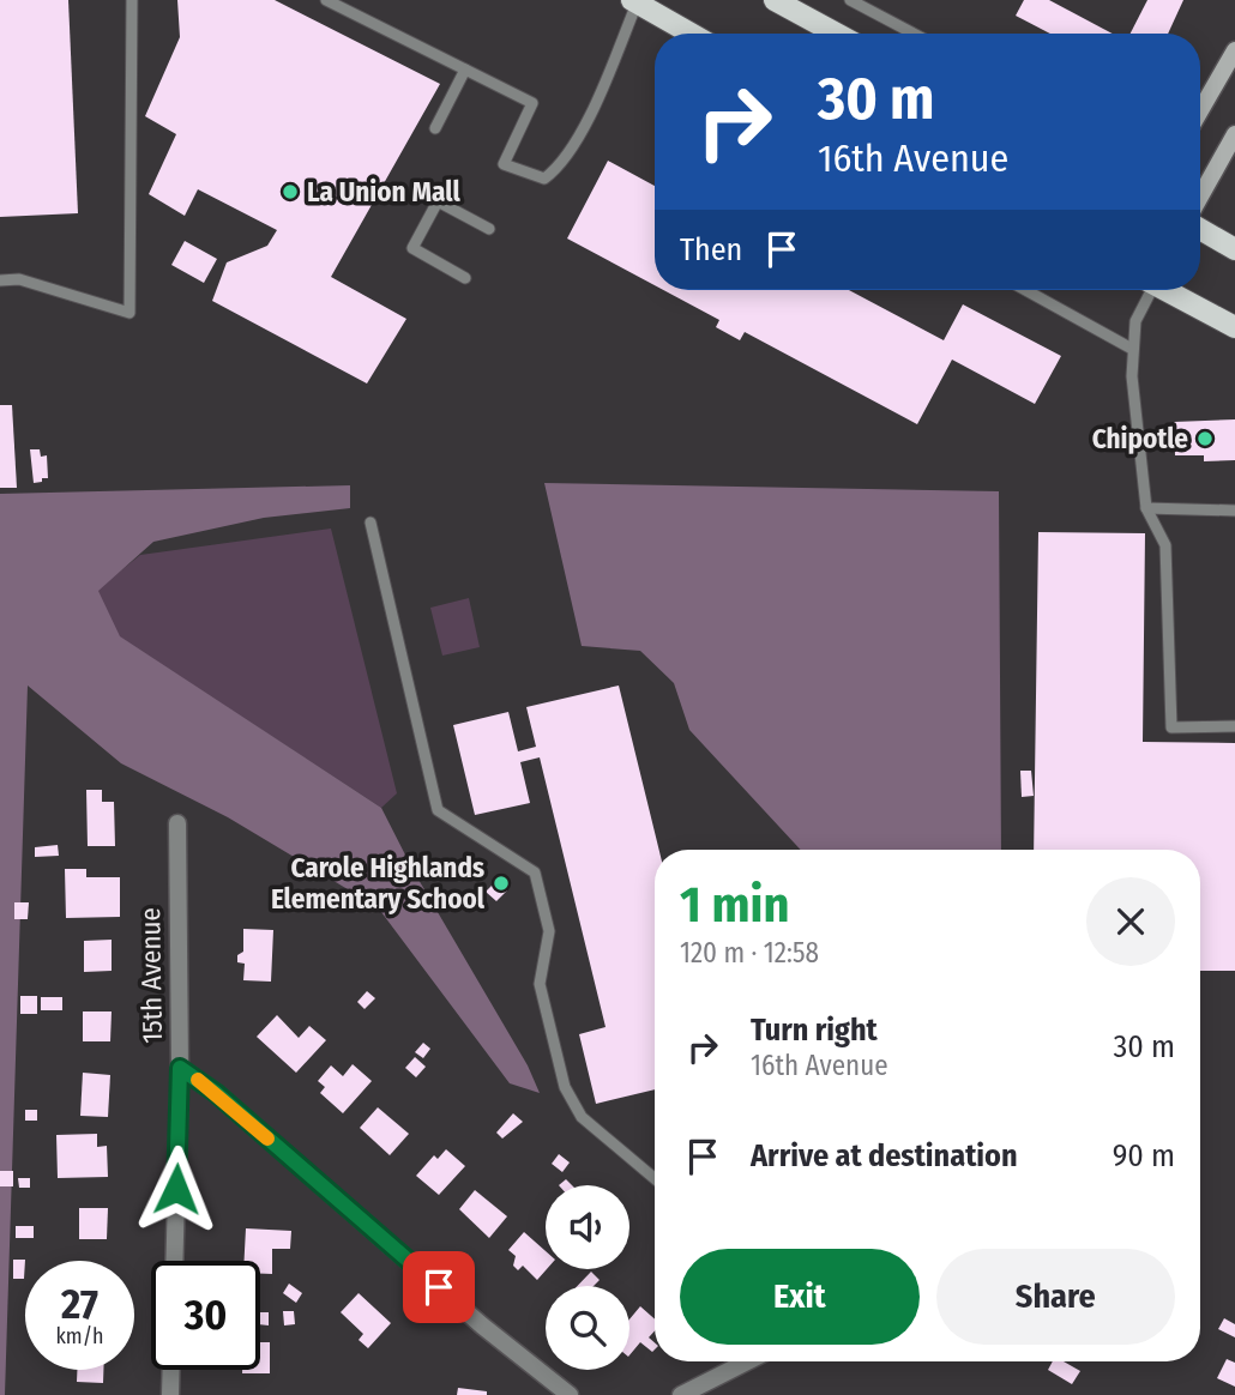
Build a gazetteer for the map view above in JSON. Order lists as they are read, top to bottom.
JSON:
{
  "streets": {
    "street": ["15th Avenue"]
  },
  "places": ["La Union Mall", "Chipotle", "Carole Highlands Elementary School"],
  "page": {
    "turn": ["30 m", "16th Avenue"],
    "then": "Then",
    "heading": ["1 min", "120 m · 12:58"],
    "list": [
      {
        "name": "Turn right",
        "note": "16th Avenue",
        "value": "30 m"
      },
      {
        "name": "Arrive at destination",
        "value": "90 m"
      }
    ],
    "buttons": ["Exit", "Share"],
    "speed": "27 km/h",
    "limit": "30"
  }
}
